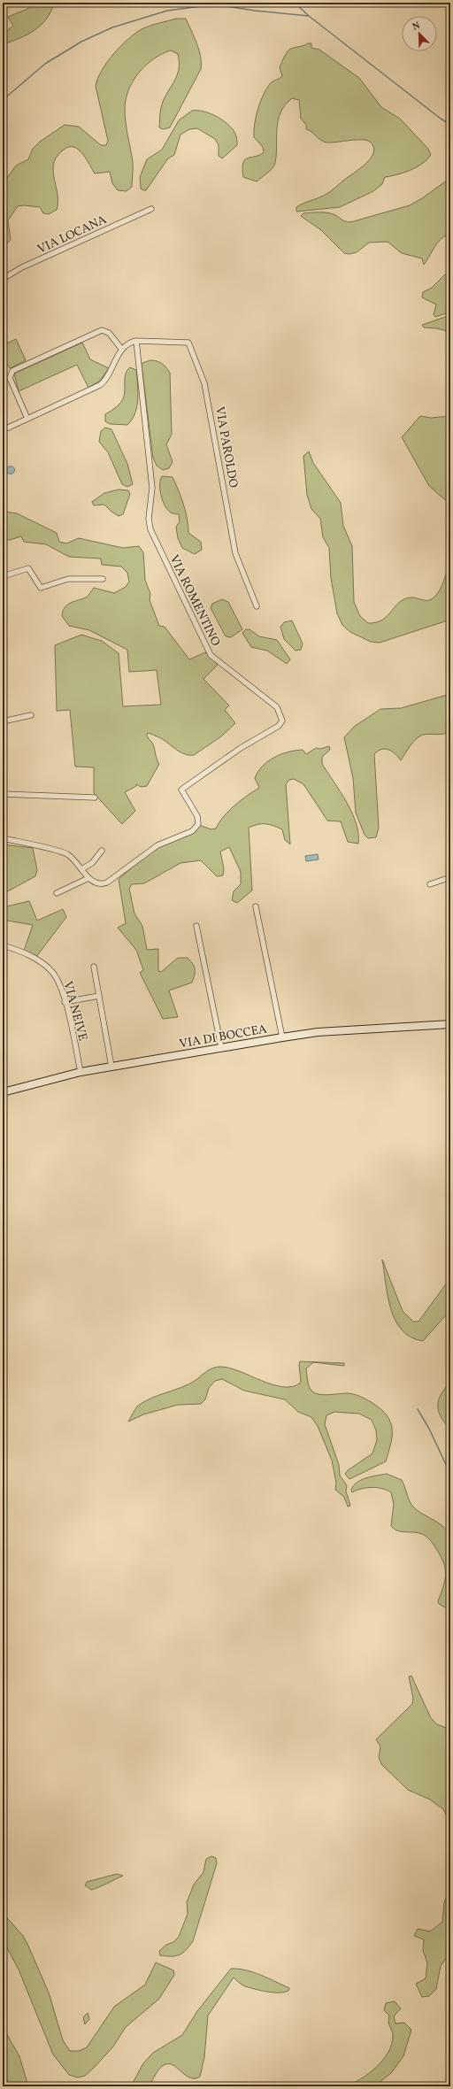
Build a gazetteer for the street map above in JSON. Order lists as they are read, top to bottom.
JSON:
{
  "streets": {
    "street": [
      "VIA LOCANA",
      "VIA PAROLDO",
      "VIA ROMENTINO",
      "VIA NEIVE",
      "VIA DI BOCCEA"
    ]
  },
  "crossings": [
    ["VIA PAROLDO", "VIA ROMENTINO"],
    ["VIA NEIVE", "VIA DI BOCCEA"]
  ],
  "north": "top left"
}
